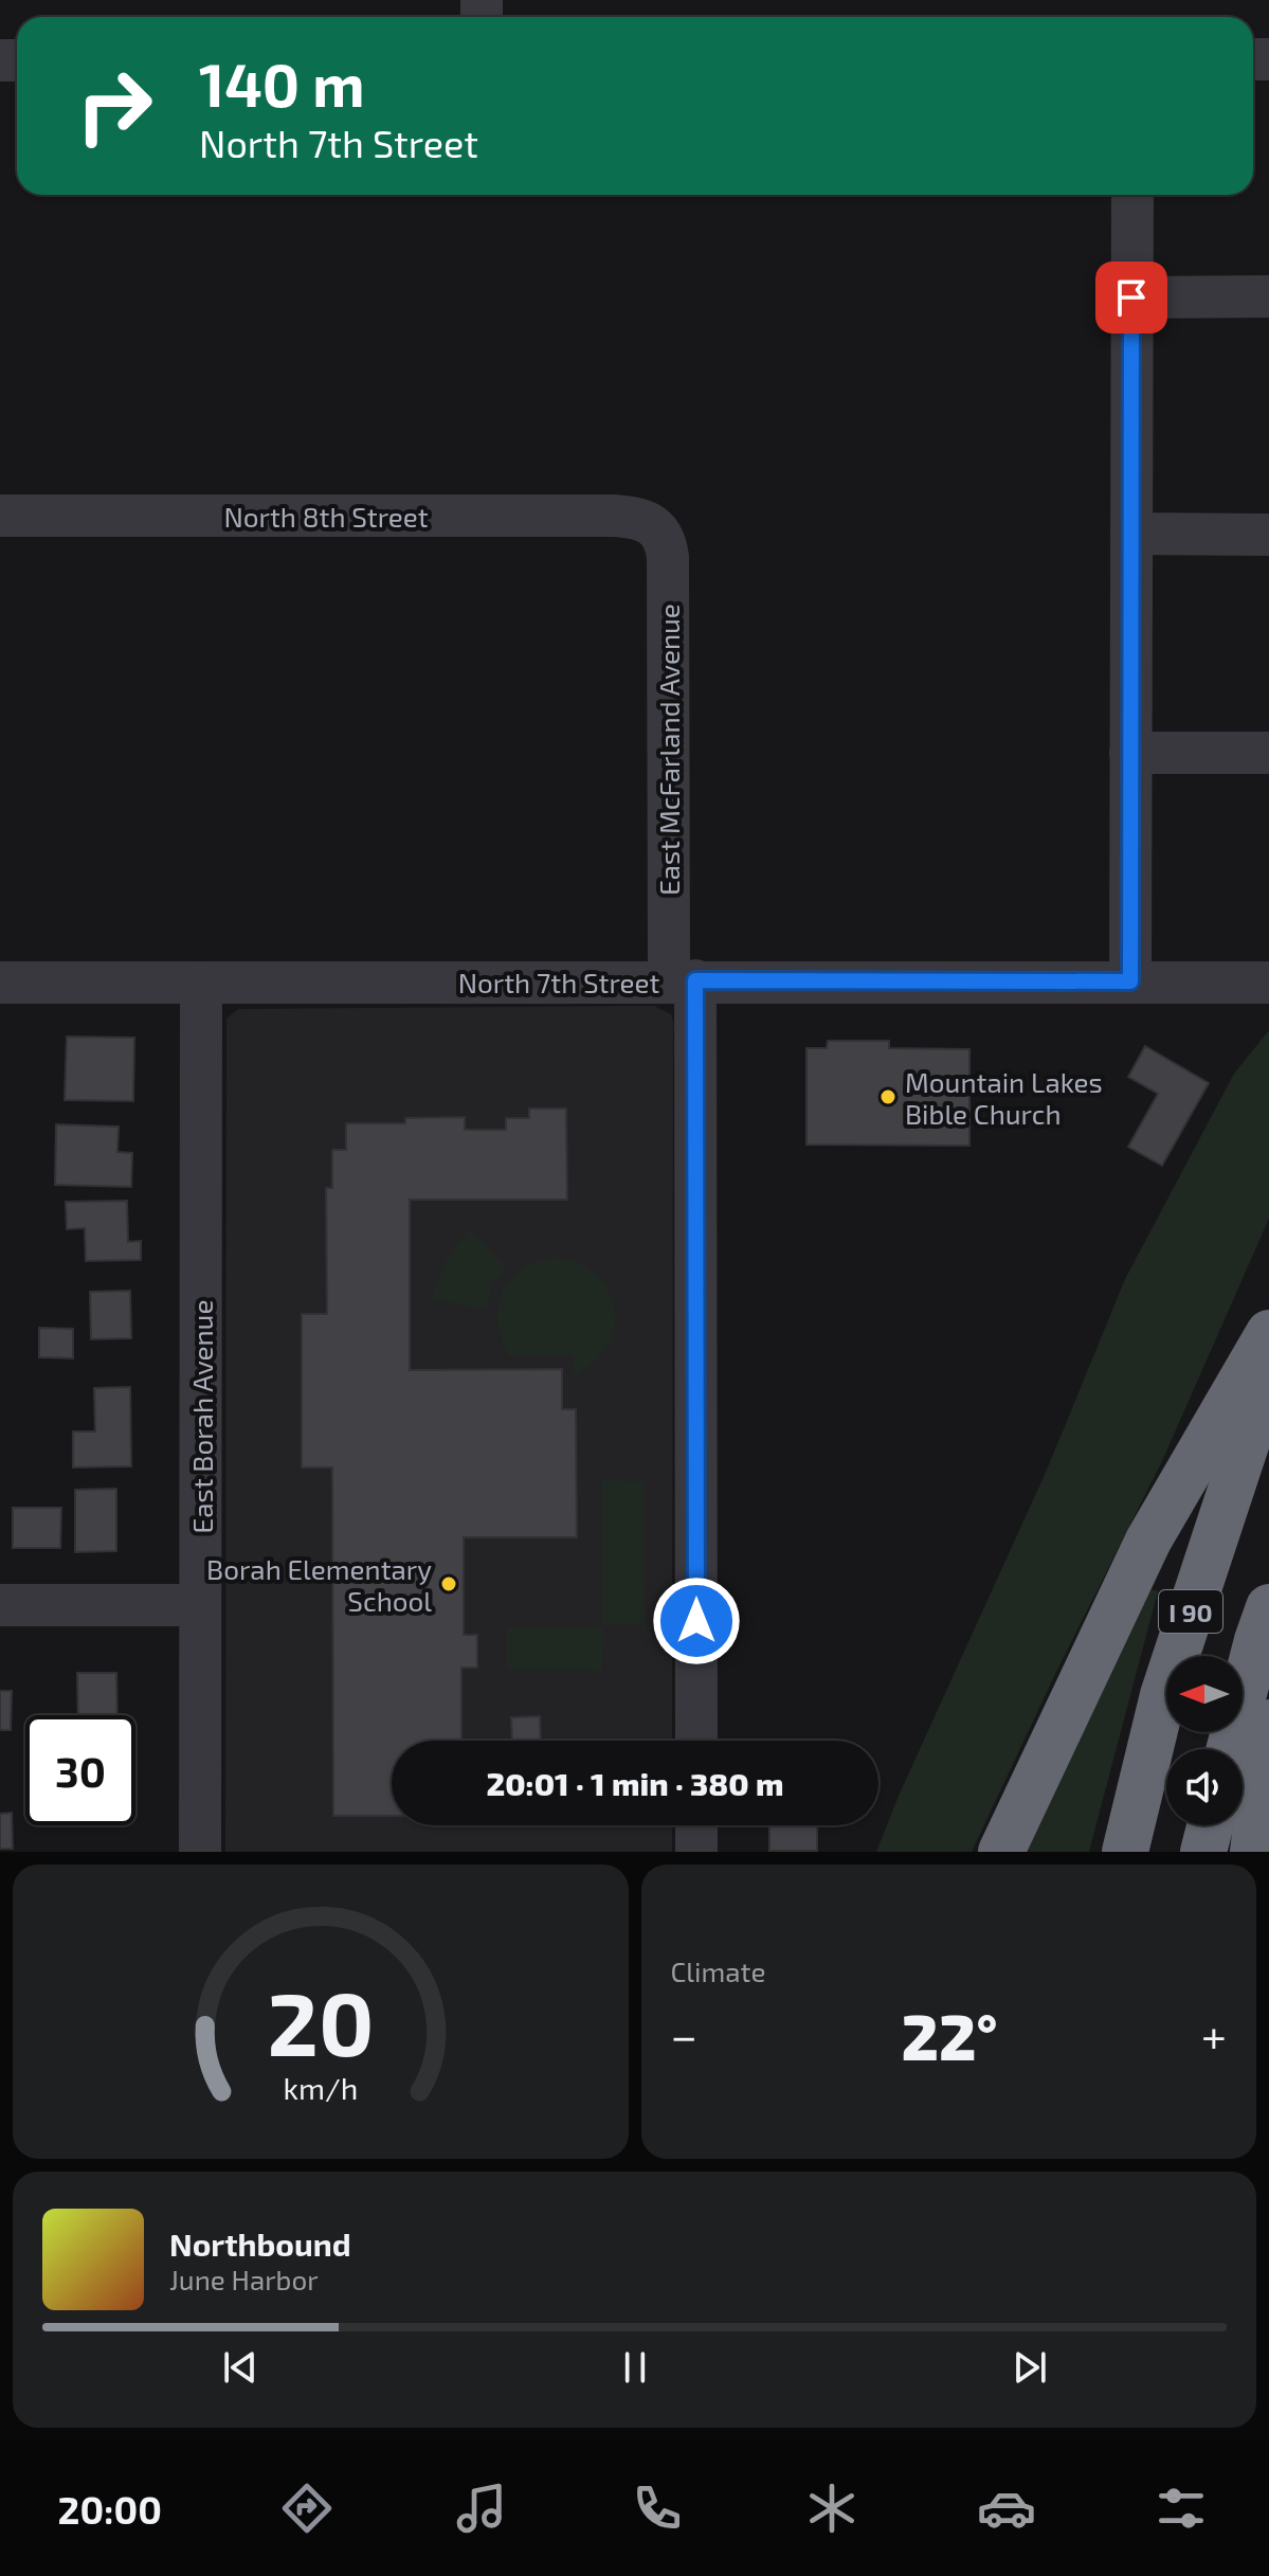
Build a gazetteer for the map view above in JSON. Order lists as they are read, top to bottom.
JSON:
{
  "streets": {
    "highway": ["I 90"],
    "street": [
      "North 8th Street",
      "East McFarland Avenue",
      "North 7th Street",
      "East Borah Avenue"
    ]
  },
  "crossings": [
    ["North 8th Street", "East McFarland Avenue"],
    ["East McFarland Avenue", "North 7th Street"],
    ["North 7th Street", "East Borah Avenue"]
  ],
  "places": ["Mountain Lakes Bible Church", "Borah Elementary School"],
  "north": "left",
  "page": {
    "turn": ["140 m", "North 7th Street"],
    "limit": "30",
    "trip": "20:01 · 1 min · 380 m",
    "tile": "Climate",
    "heat": ["−", "22°", "+"],
    "song": ["Northbound", "June Harbor"],
    "tabs": "20:00",
    "gauge": ["20", "km/h"]
  }
}
